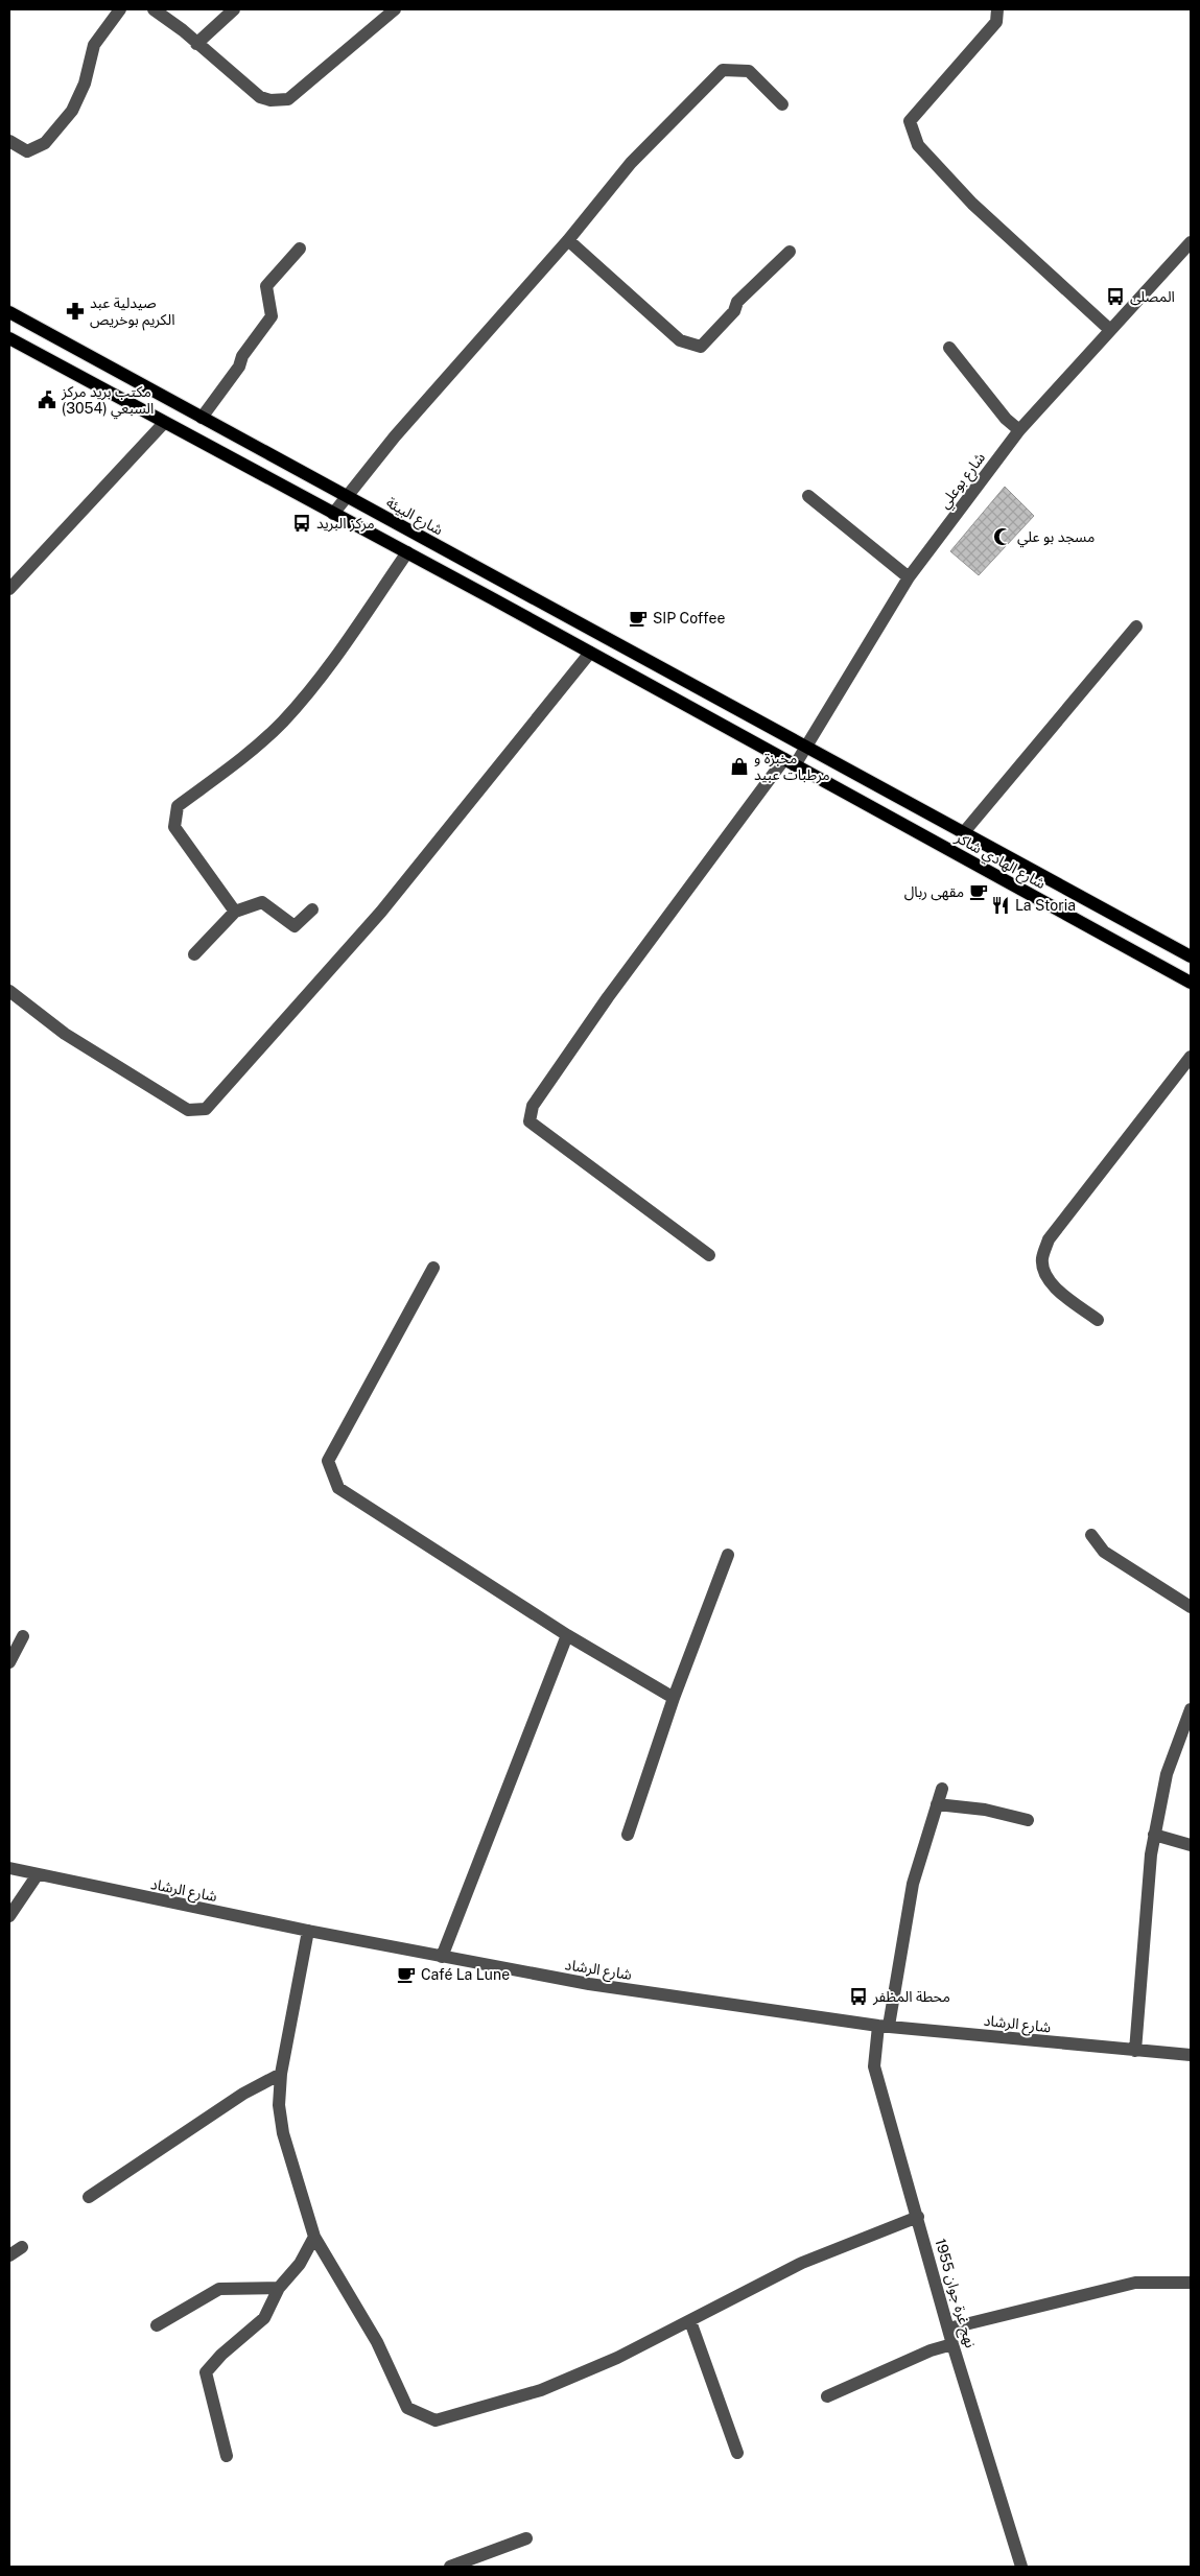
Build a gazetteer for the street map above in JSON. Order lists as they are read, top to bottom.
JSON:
{
  "streets": {
    "main road": ["شارع البيئة", "شارع الهادي شاكر"],
    "street": ["شارع بوعلي", "شارع الرشاد", "نهج غرة جوان 1955"]
  },
  "crossings": [
    ["شارع بوعلي", "شارع البيئة"],
    ["شارع بوعلي", "شارع الهادي شاكر"],
    ["شارع البيئة", "شارع الهادي شاكر"],
    ["شارع الرشاد", "نهج غرة جوان 1955"]
  ],
  "places": {
    "bus stop": ["المصلى", "مركز البريد", "محطة المظفر"],
    "pharmacy": ["صيدلية عبد الكريم بوخريص"],
    "public building": ["مكتب بريد مركز السبعي (3054)"],
    "mosque": ["مسجد بو علي"],
    "cafe": ["SIP Coffee", "مقهى ربال", "Café La Lune"],
    "shop": ["مخبزة و مرطبات عبيد"],
    "restaurant": ["La Storia"]
  }
}
